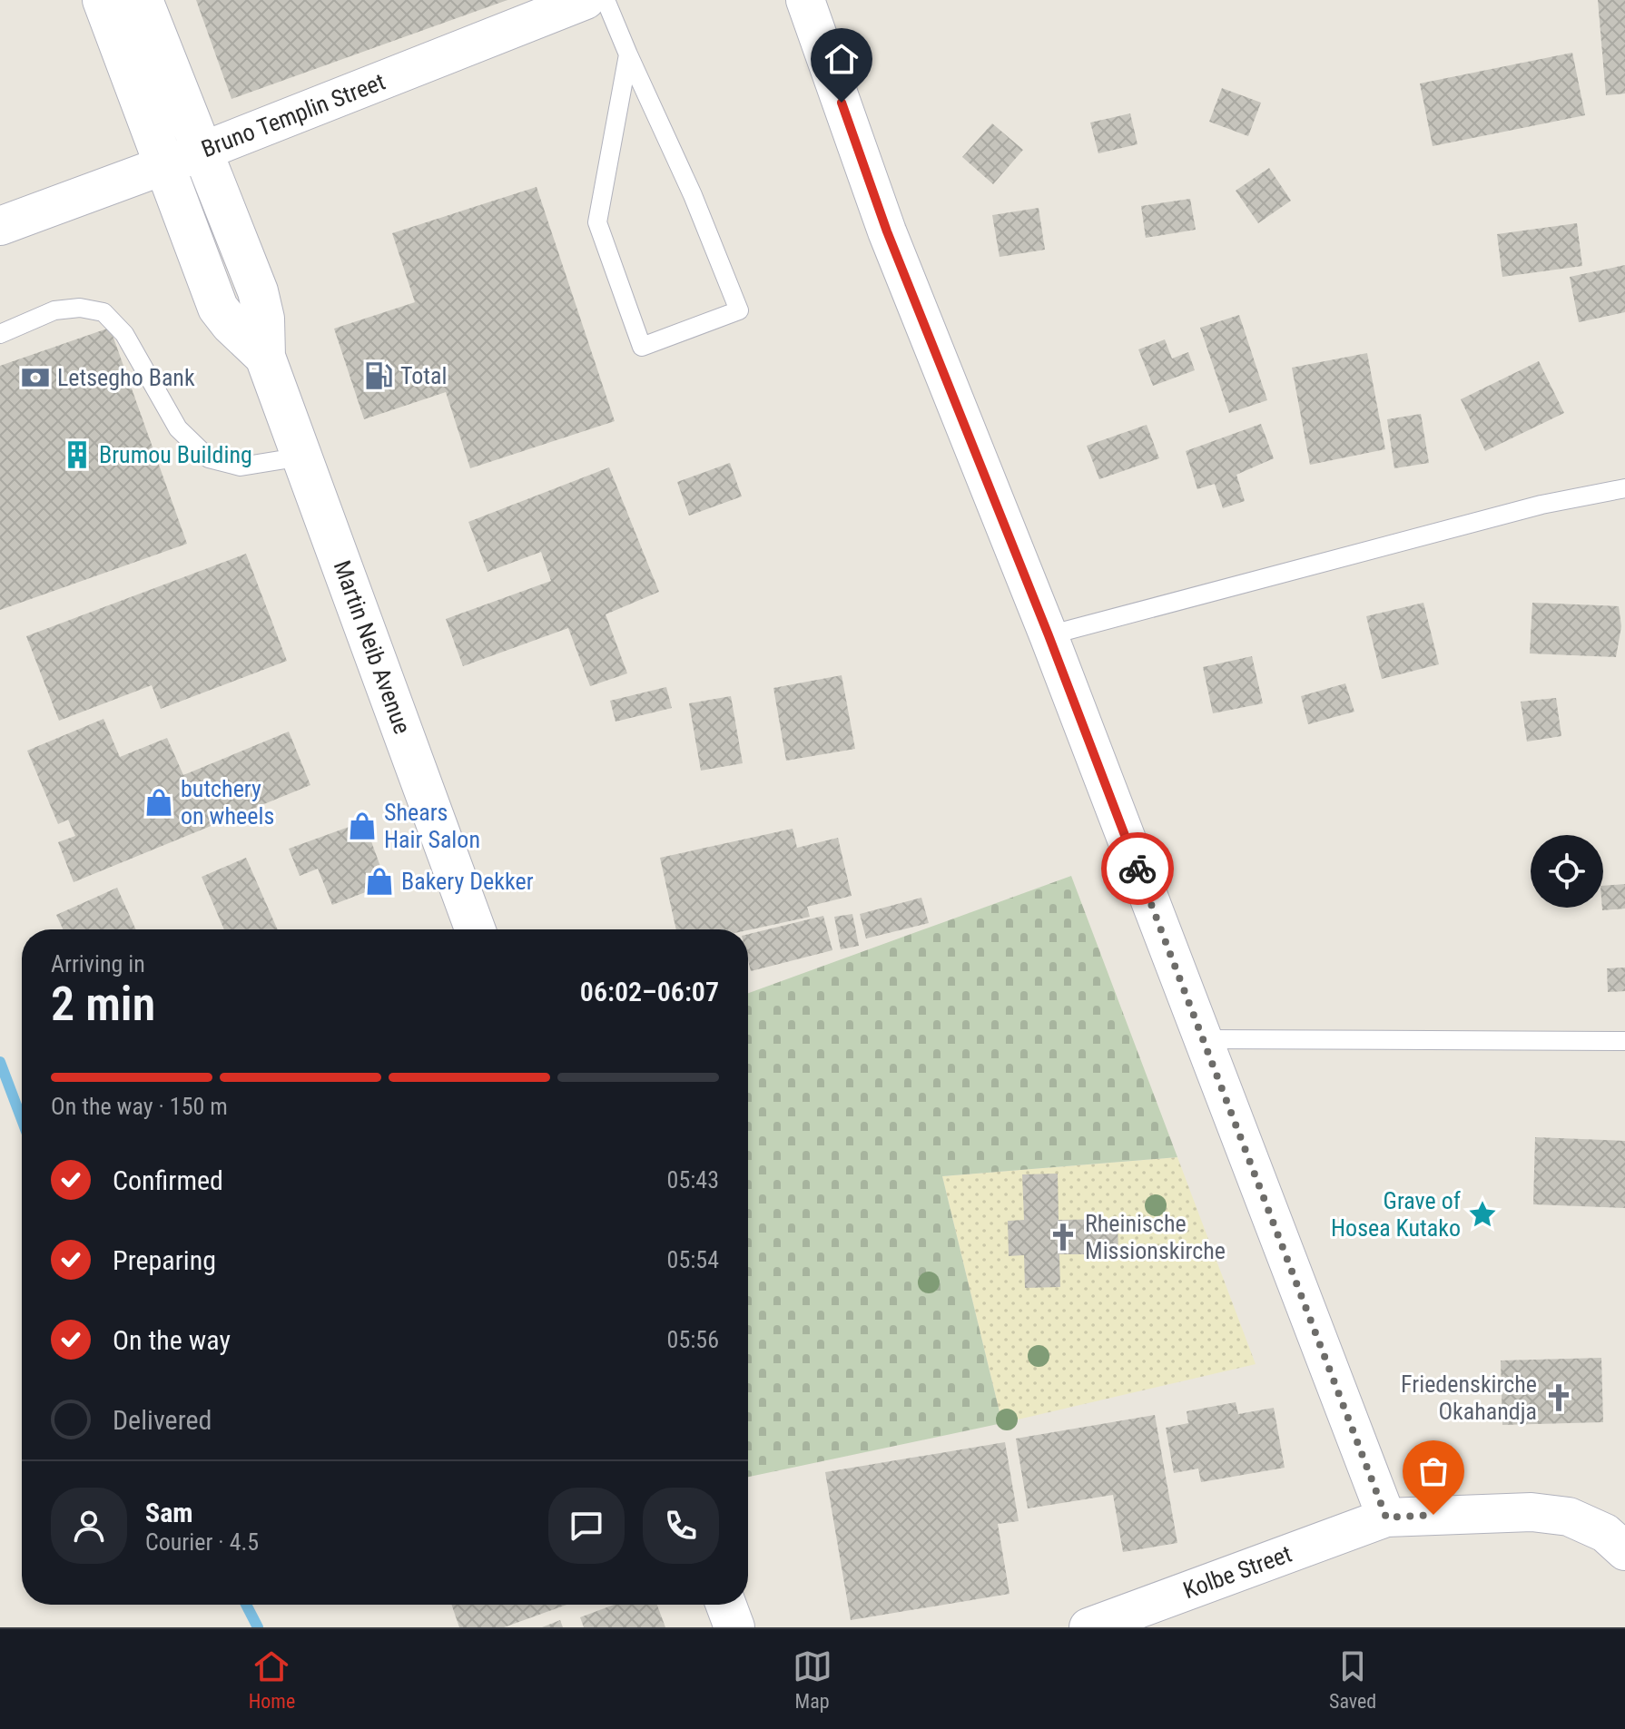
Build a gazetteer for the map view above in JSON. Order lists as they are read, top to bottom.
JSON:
{
  "streets": {
    "main road": ["Martin Neib Avenue"],
    "street": ["Bruno Templin Street", "Kolbe Street"]
  },
  "crossings": [
    ["Bruno Templin Street", "Martin Neib Avenue"]
  ],
  "places": {
    "fuel station": ["Total"],
    "bank": ["Letsegho Bank"],
    "building": ["Brumou Building"],
    "shop": ["butchery on wheels", "Shears Hair Salon", "Bakery Dekker"],
    "place": ["Grave of Hosea Kutako"],
    "church": ["Rheinische Missionskirche", "Friedenskirche Okahandja"]
  },
  "page": {
    "heading": ["2 min", "Arriving in", "06:02–06:07"],
    "panel": ["Sam", "Courier · 4.5"],
    "bar": "On the way · 150 m",
    "list": [
      ["Confirmed", "05:43"],
      ["Preparing", "05:54"],
      ["On the way", "05:56"],
      "Delivered"
    ],
    "tabs": ["Home", "Map", "Saved"]
  }
}
